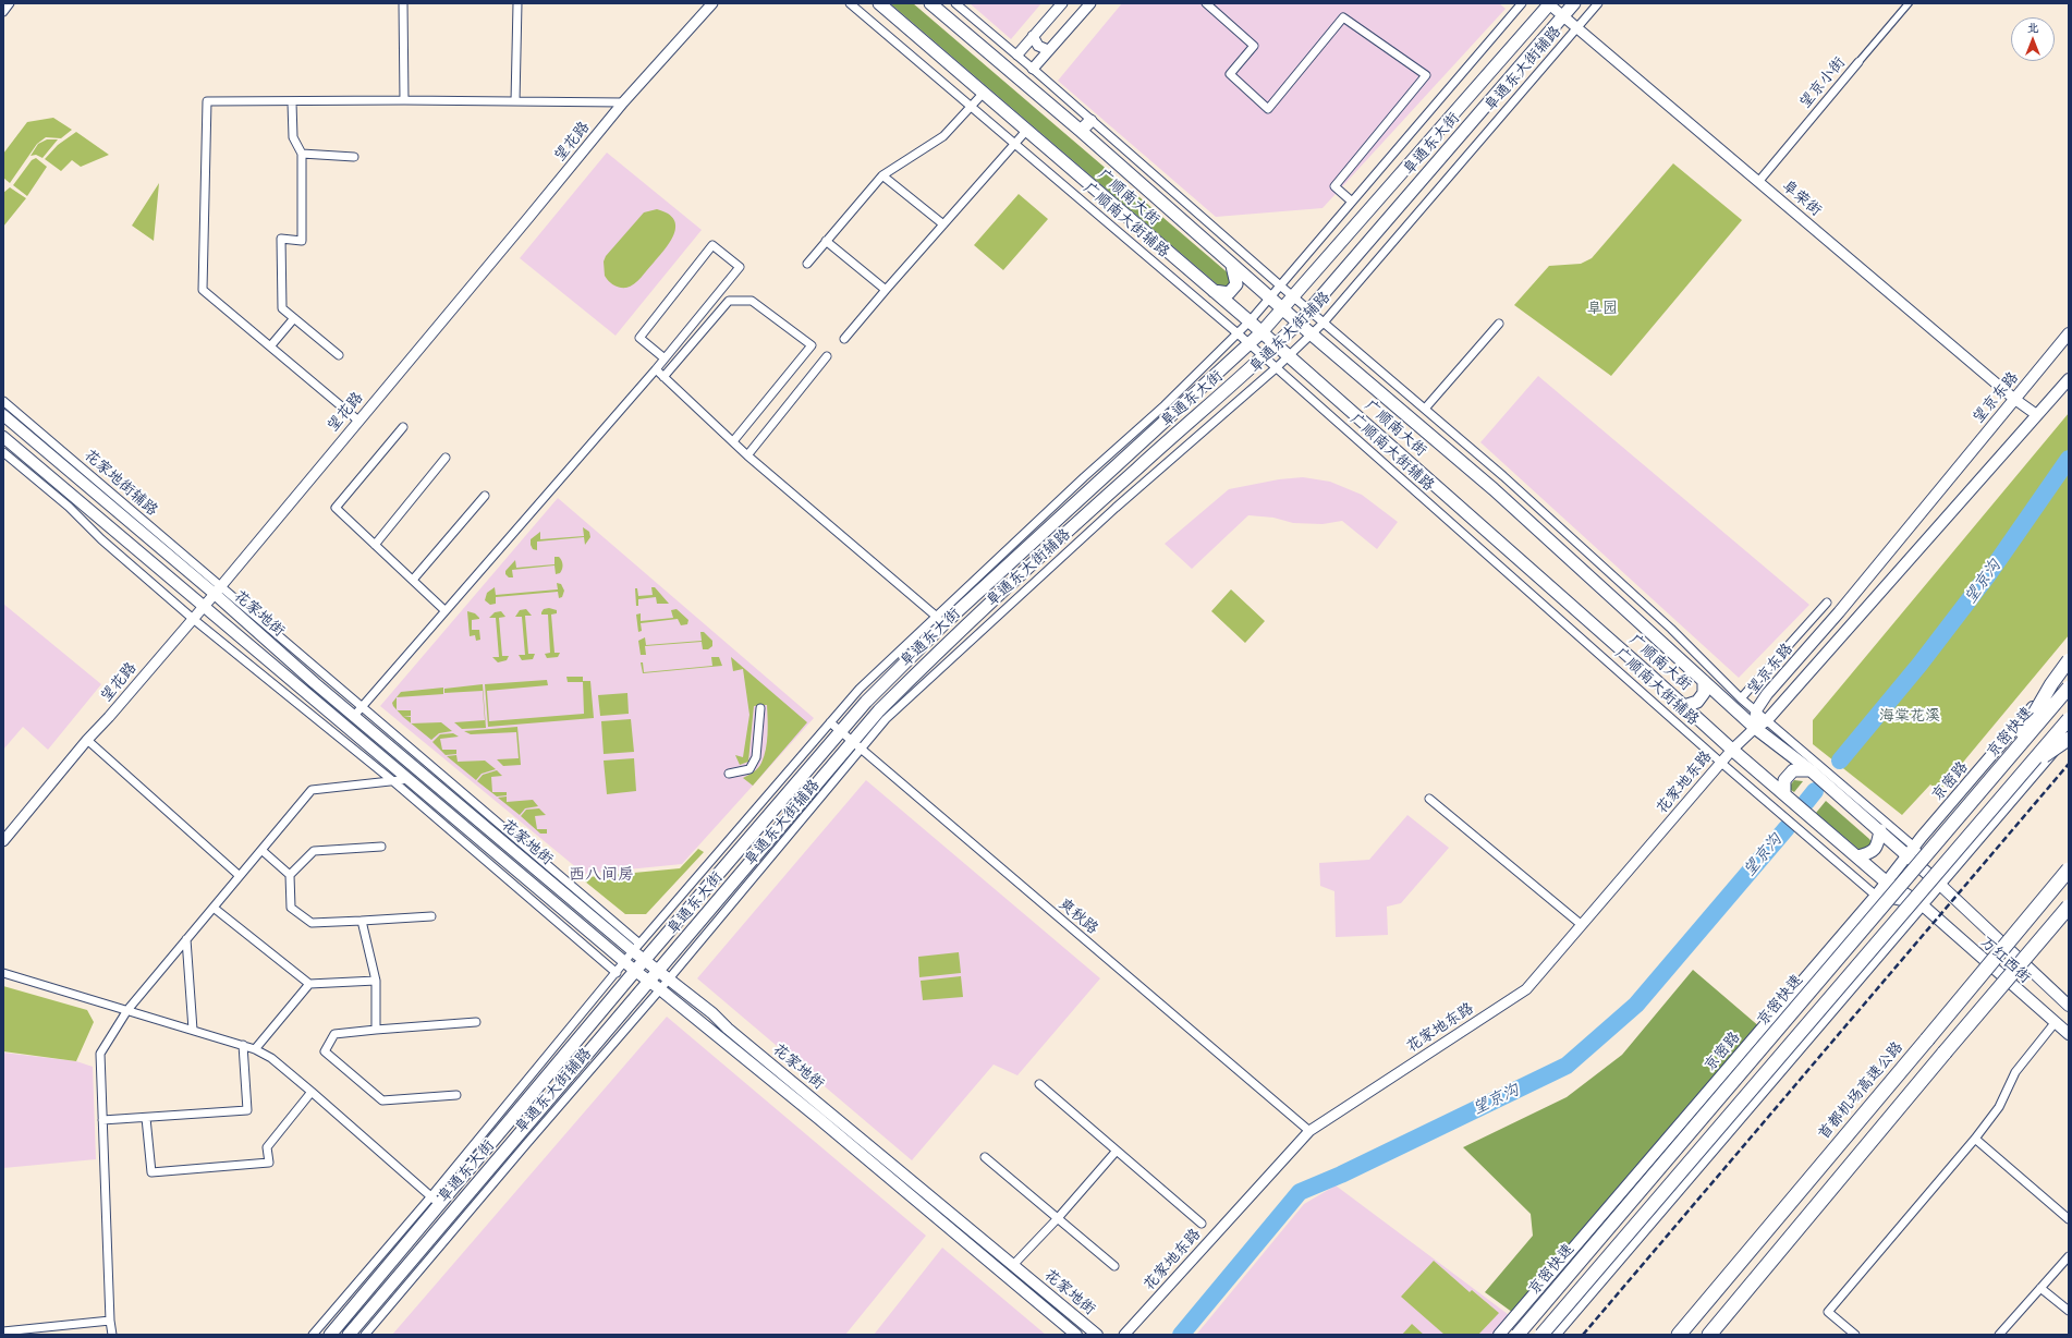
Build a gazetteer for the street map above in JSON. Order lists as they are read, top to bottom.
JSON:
{
  "streets": {
    "highway": ["京密快速", "首都机场高速公路"],
    "main road": [
      "阜通东大街",
      "广顺南大街",
      "望京东路",
      "花家地街",
      "京密路",
      "万红西街"
    ],
    "street": [
      "阜通东大街辅路",
      "望京小街",
      "望花路",
      "阜荣街",
      "广顺南大街辅路",
      "花家地街辅路",
      "花家地东路",
      "爽秋路"
    ]
  },
  "crossings": [
    ["阜通东大街辅路", "阜通东大街"],
    ["阜通东大街辅路", "广顺南大街"],
    ["阜通东大街辅路", "阜荣街"],
    ["阜通东大街辅路", "广顺南大街辅路"],
    ["阜通东大街辅路", "花家地街辅路"],
    ["阜通东大街辅路", "花家地街"],
    ["阜通东大街辅路", "爽秋路"],
    ["望京小街", "阜荣街"],
    ["望花路", "花家地街辅路"],
    ["望花路", "花家地街"],
    ["阜通东大街", "广顺南大街"],
    ["阜通东大街", "阜荣街"],
    ["阜通东大街", "广顺南大街辅路"],
    ["阜通东大街", "花家地街"],
    ["阜通东大街", "爽秋路"],
    ["广顺南大街", "广顺南大街辅路"],
    ["广顺南大街", "望京东路"],
    ["广顺南大街", "京密路"],
    ["广顺南大街", "花家地东路"],
    ["广顺南大街", "万红西街"],
    ["阜荣街", "望京东路"],
    ["广顺南大街辅路", "京密路"],
    ["广顺南大街辅路", "花家地东路"],
    ["广顺南大街辅路", "万红西街"],
    ["望京东路", "花家地东路"],
    ["花家地街辅路", "花家地街"],
    ["花家地东路", "爽秋路"]
  ],
  "districts": ["西八间房"],
  "water": ["望京沟"],
  "parks": ["阜园", "海棠花溪"],
  "north": "top"
}
